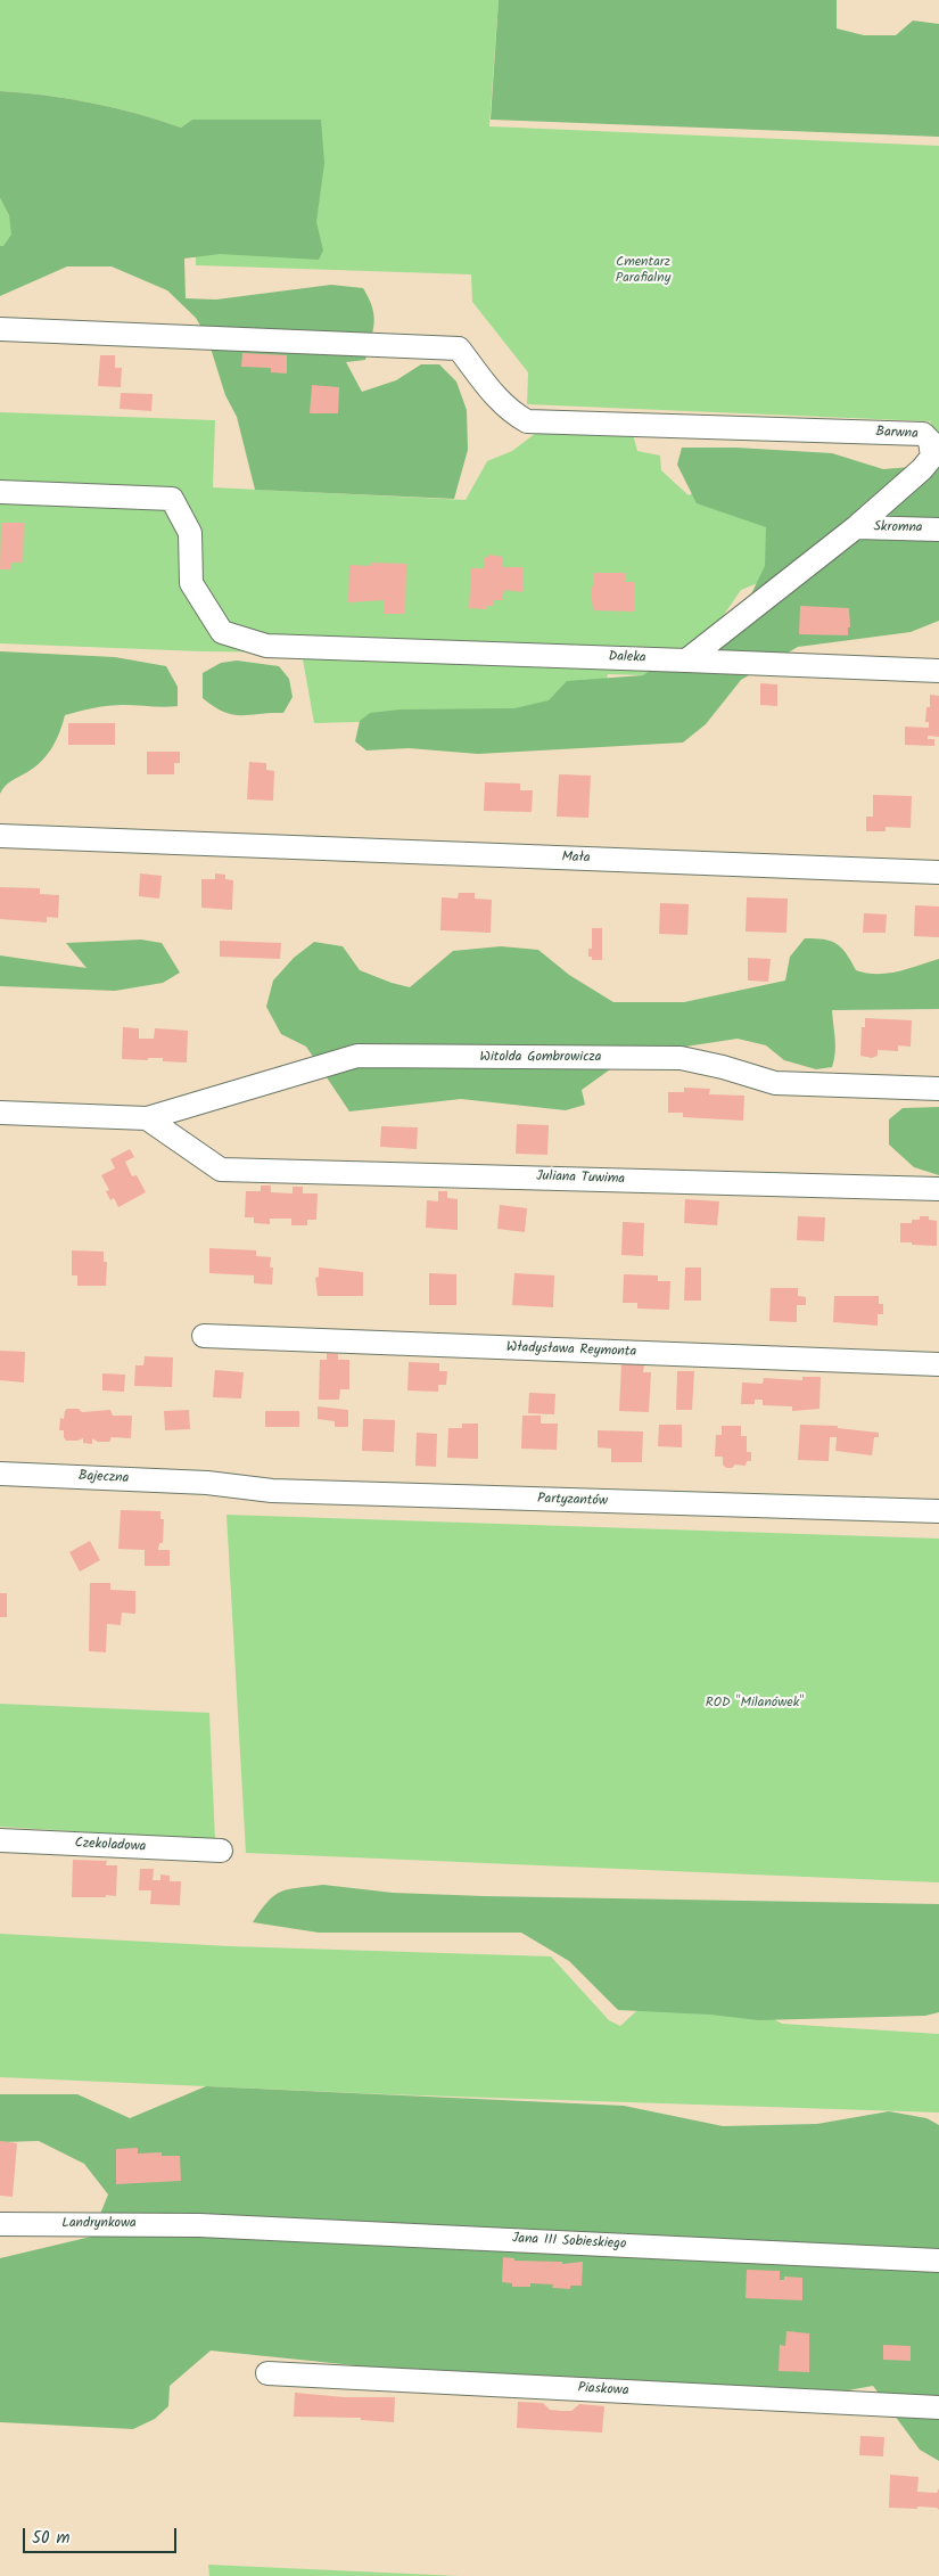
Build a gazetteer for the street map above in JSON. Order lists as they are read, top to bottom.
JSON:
{
  "streets": {
    "street": [
      "Barwna",
      "Skromna",
      "Daleka",
      "Mała",
      "Witolda Gombrowicza",
      "Juliana Tuwima",
      "Władysława Reymonta",
      "Bajeczna",
      "Partyzantów",
      "Czekoladowa",
      "Landrynkowa",
      "Jana III Sobieskiego",
      "Piaskowa"
    ]
  },
  "crossings": [
    ["Barwna", "Skromna"],
    ["Barwna", "Daleka"],
    ["Witolda Gombrowicza", "Juliana Tuwima"],
    ["Bajeczna", "Partyzantów"],
    ["Landrynkowa", "Jana III Sobieskiego"]
  ],
  "parks": ["Cmentarz Parafialny", "ROD \"Milanówek\""],
  "scale_bar": "50 m"
}
